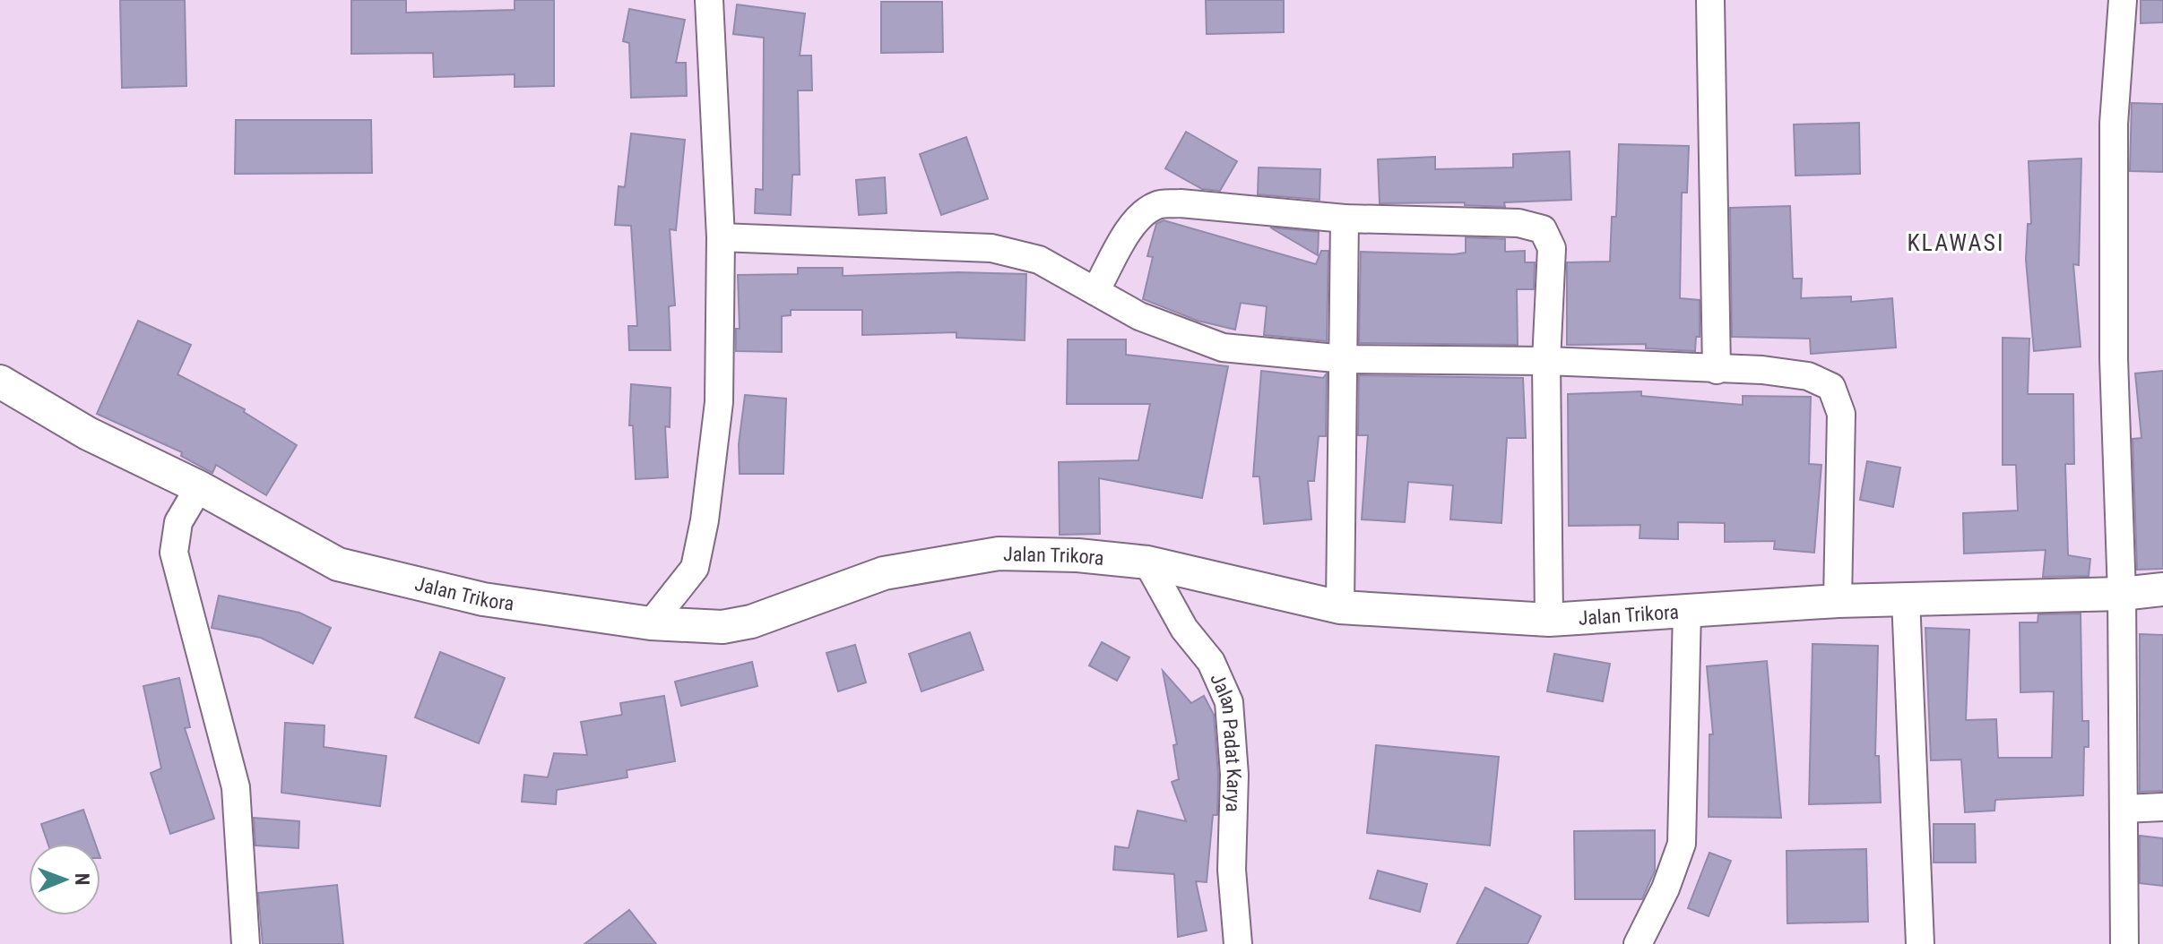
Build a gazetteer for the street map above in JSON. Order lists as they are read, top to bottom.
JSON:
{
  "streets": {
    "street": ["Jalan Trikora", "Jalan Padat Karya"]
  },
  "crossings": [
    ["Jalan Trikora", "Jalan Padat Karya"]
  ],
  "districts": ["KLAWASI"],
  "north": "right"
}
